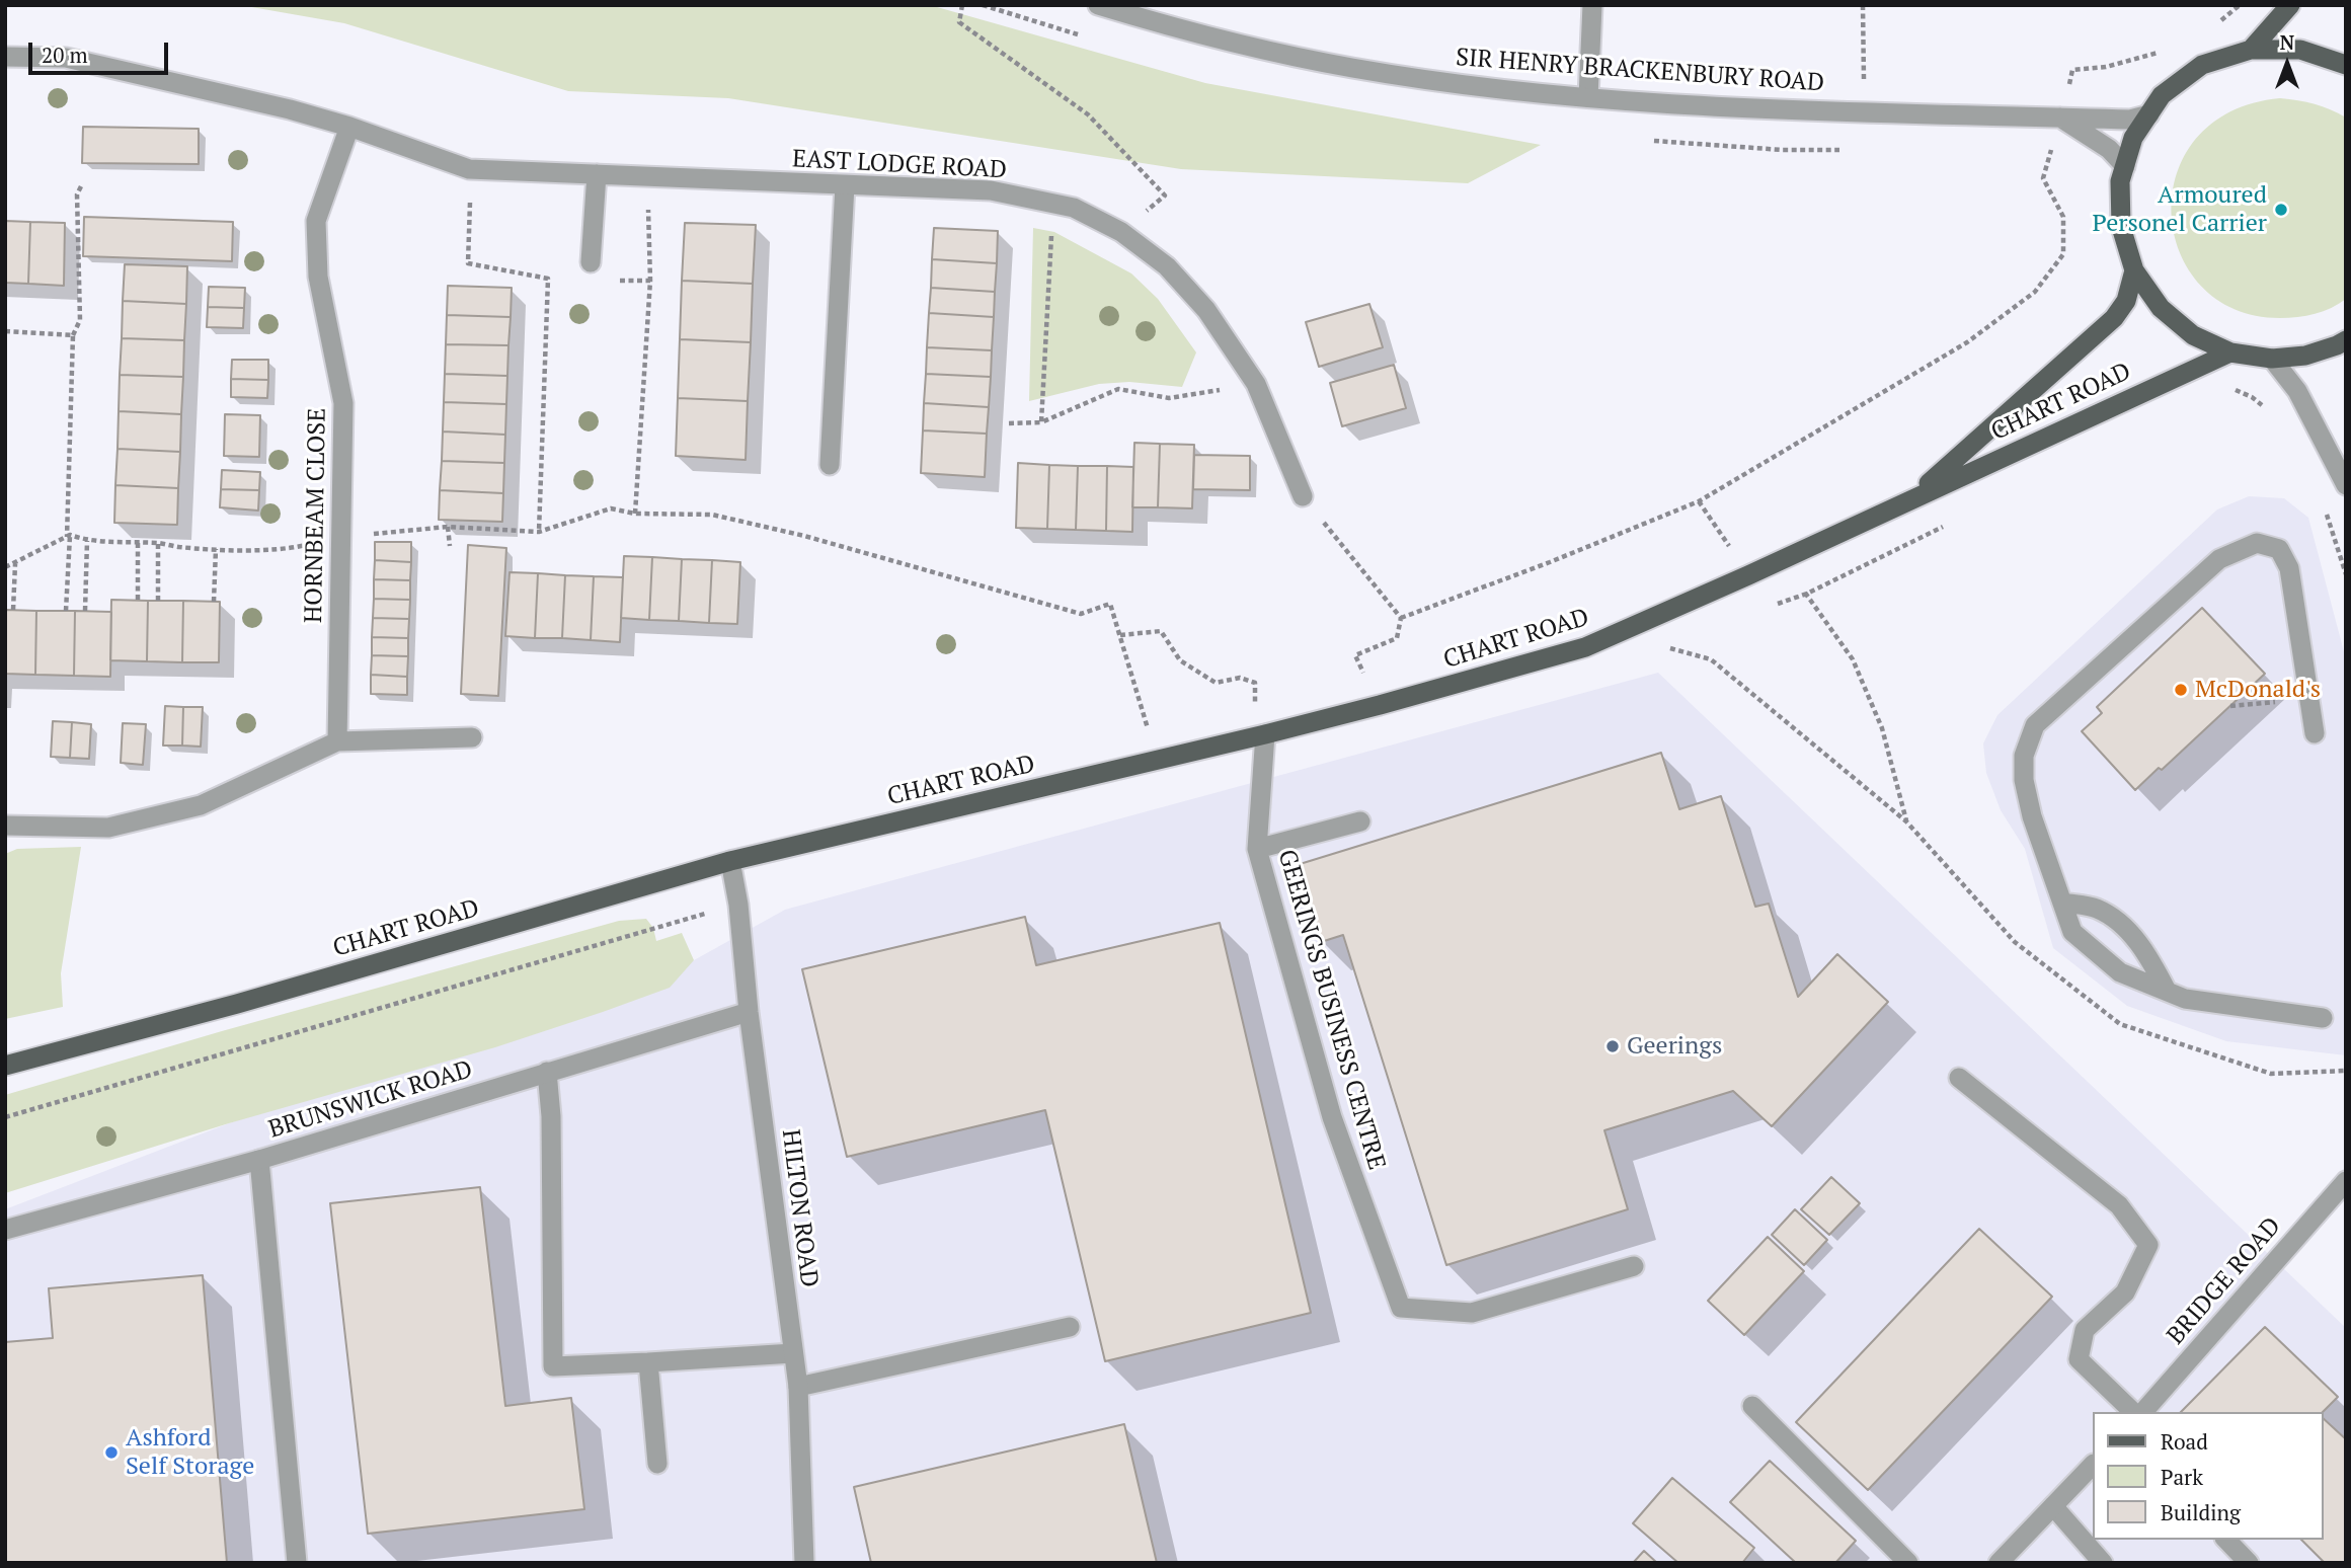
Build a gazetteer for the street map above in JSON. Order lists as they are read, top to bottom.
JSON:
{
  "streets": {
    "main road": ["CHART ROAD"],
    "street": [
      "SIR HENRY BRACKENBURY ROAD",
      "EAST LODGE ROAD",
      "HORNBEAM CLOSE",
      "GEERINGS BUSINESS CENTRE",
      "BRUNSWICK ROAD",
      "HILTON ROAD",
      "BRIDGE ROAD"
    ]
  },
  "crossings": [
    ["EAST LODGE ROAD", "HORNBEAM CLOSE"],
    ["CHART ROAD", "GEERINGS BUSINESS CENTRE"],
    ["CHART ROAD", "HILTON ROAD"],
    ["BRUNSWICK ROAD", "HILTON ROAD"]
  ],
  "places": [
    "Armoured Personel Carrier",
    "McDonald's",
    "Geerings",
    "Ashford Self Storage"
  ],
  "legend": ["Road", "Park", "Building"],
  "scale_bar": "20 m",
  "north": "top"
}
